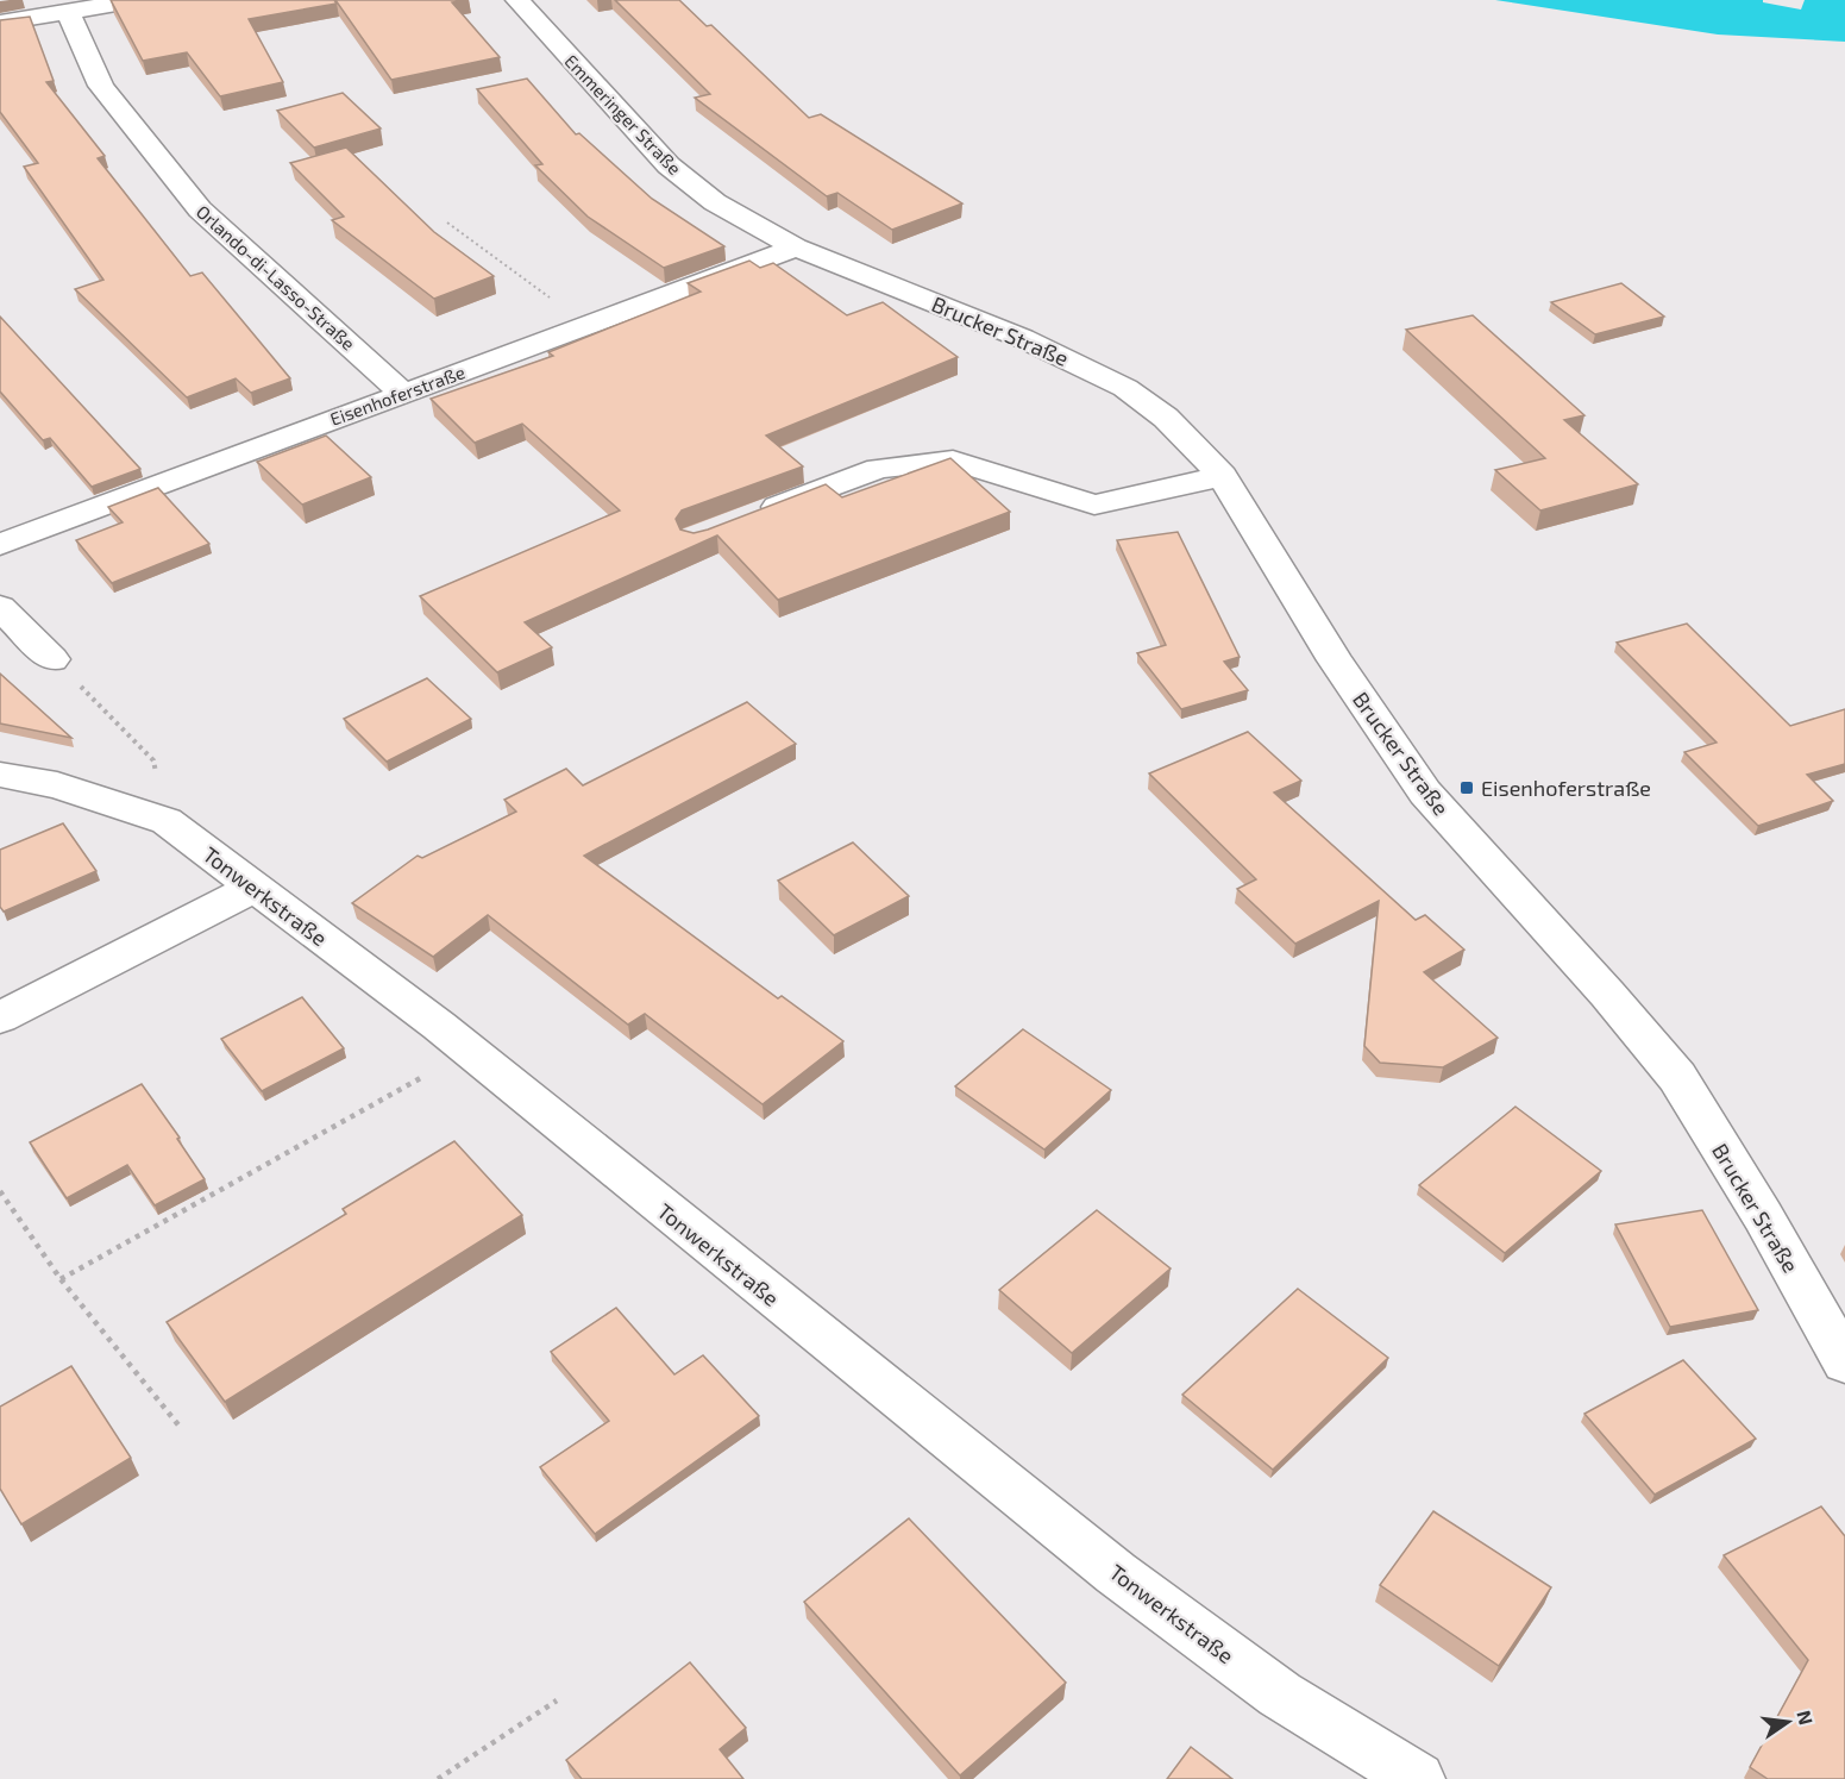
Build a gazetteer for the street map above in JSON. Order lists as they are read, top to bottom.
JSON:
{
  "streets": {
    "street": [
      "Emmeringer Straße",
      "Orlando-di-Lasso-Straße",
      "Brucker Straße",
      "Eisenhoferstraße",
      "Tonwerkstraße"
    ]
  },
  "crossings": [
    ["Emmeringer Straße", "Brucker Straße"],
    ["Emmeringer Straße", "Eisenhoferstraße"],
    ["Orlando-di-Lasso-Straße", "Eisenhoferstraße"]
  ],
  "places": {
    "transit": ["Eisenhoferstraße"]
  },
  "north": "right"
}
